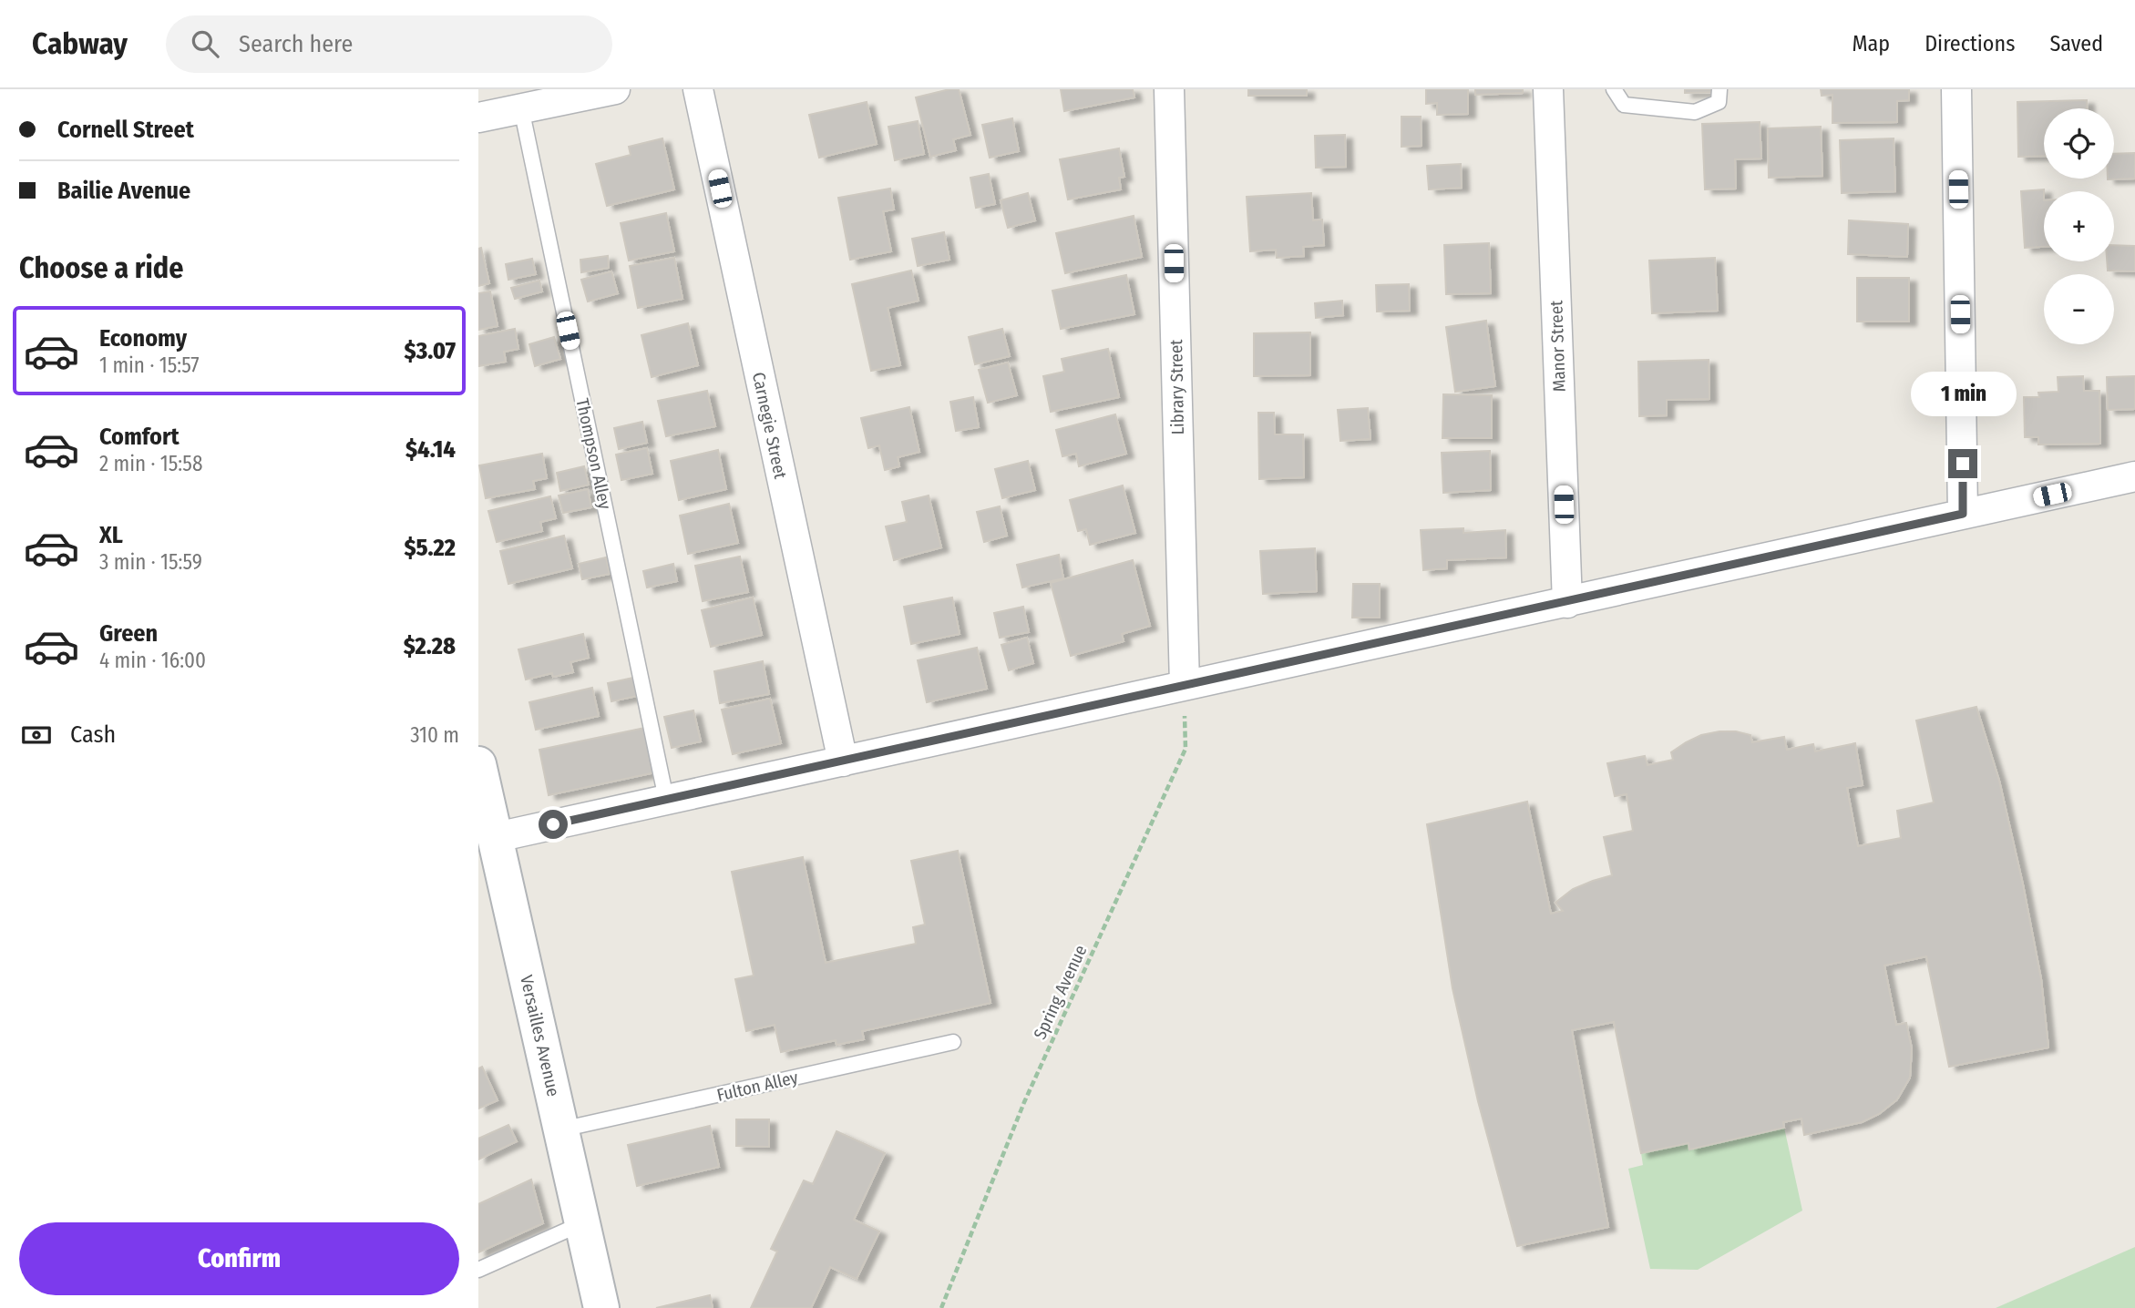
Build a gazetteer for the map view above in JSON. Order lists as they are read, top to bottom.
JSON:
{
  "streets": {
    "street": [
      "Manor Street",
      "Library Street",
      "Carnegie Street",
      "Versailles Avenue"
    ],
    "lane": ["Thompson Alley", "Fulton Alley"],
    "path": ["Spring Avenue"]
  },
  "crossings": [
    ["Library Street", "Spring Avenue"],
    ["Versailles Avenue", "Fulton Alley"]
  ],
  "page": {
    "header": "Cabway",
    "search": "Search here",
    "nav": ["Map", "Directions", "Saved"],
    "banner": ["Cornell Street", "Bailie Avenue"],
    "map_buttons": ["+", "−"],
    "heading": "Choose a ride",
    "list": [
      {
        "name": "Economy",
        "note": "1 min · 15:57",
        "value": "$3.07"
      },
      {
        "name": "Comfort",
        "note": "2 min · 15:58",
        "value": "$4.14"
      },
      {
        "name": "XL",
        "note": "3 min · 15:59",
        "value": "$5.22"
      },
      {
        "name": "Green",
        "note": "4 min · 16:00",
        "value": "$2.28"
      }
    ],
    "bubble": "1 min",
    "pay": ["Cash", "310 m"],
    "buttons": "Confirm"
  }
}
